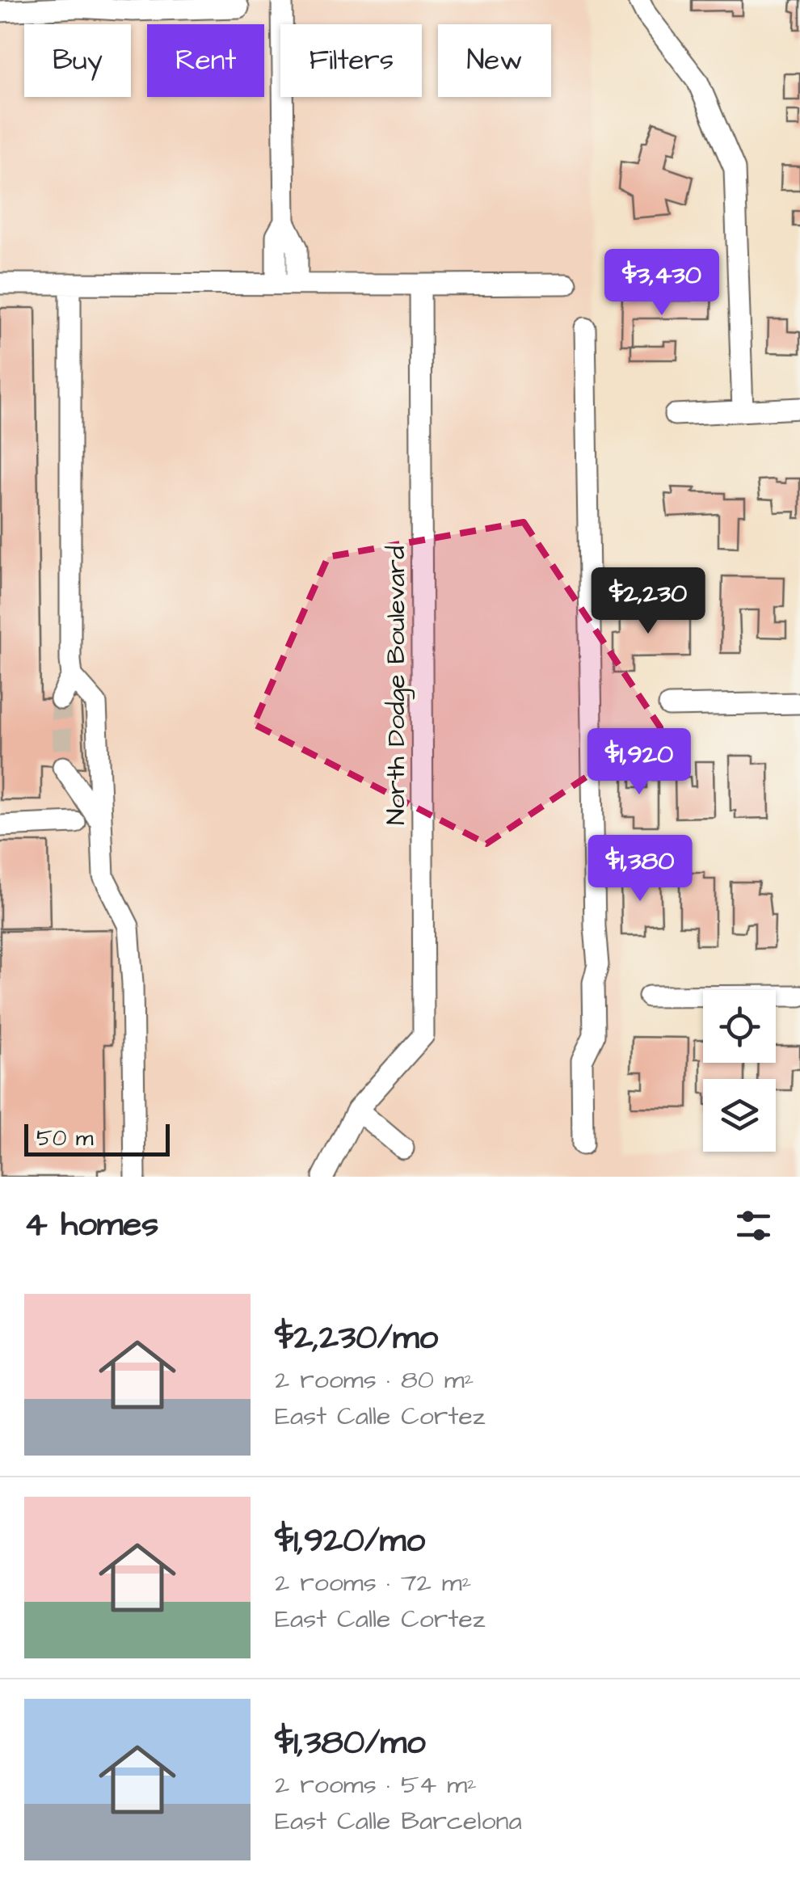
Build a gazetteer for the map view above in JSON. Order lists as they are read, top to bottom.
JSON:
{
  "streets": {
    "street": ["North Dodge Boulevard"]
  },
  "scale_bar": "50 m",
  "page": {
    "chip": [
      "Buy",
      "Rent",
      "Filters",
      "New"
    ],
    "price": [
      "$3,430",
      "$2,230",
      "$1,920",
      "$1,380"
    ],
    "scale": "50 m",
    "heading": "4 homes",
    "list": [
      {
        "name": "$2,230/mo",
        "note": "2 rooms · 80 m² · East Calle Cortez"
      },
      {
        "name": "$1,920/mo",
        "note": "2 rooms · 72 m² · East Calle Cortez"
      },
      {
        "name": "$1,380/mo",
        "note": "2 rooms · 54 m² · East Calle Barcelona"
      }
    ]
  }
}
